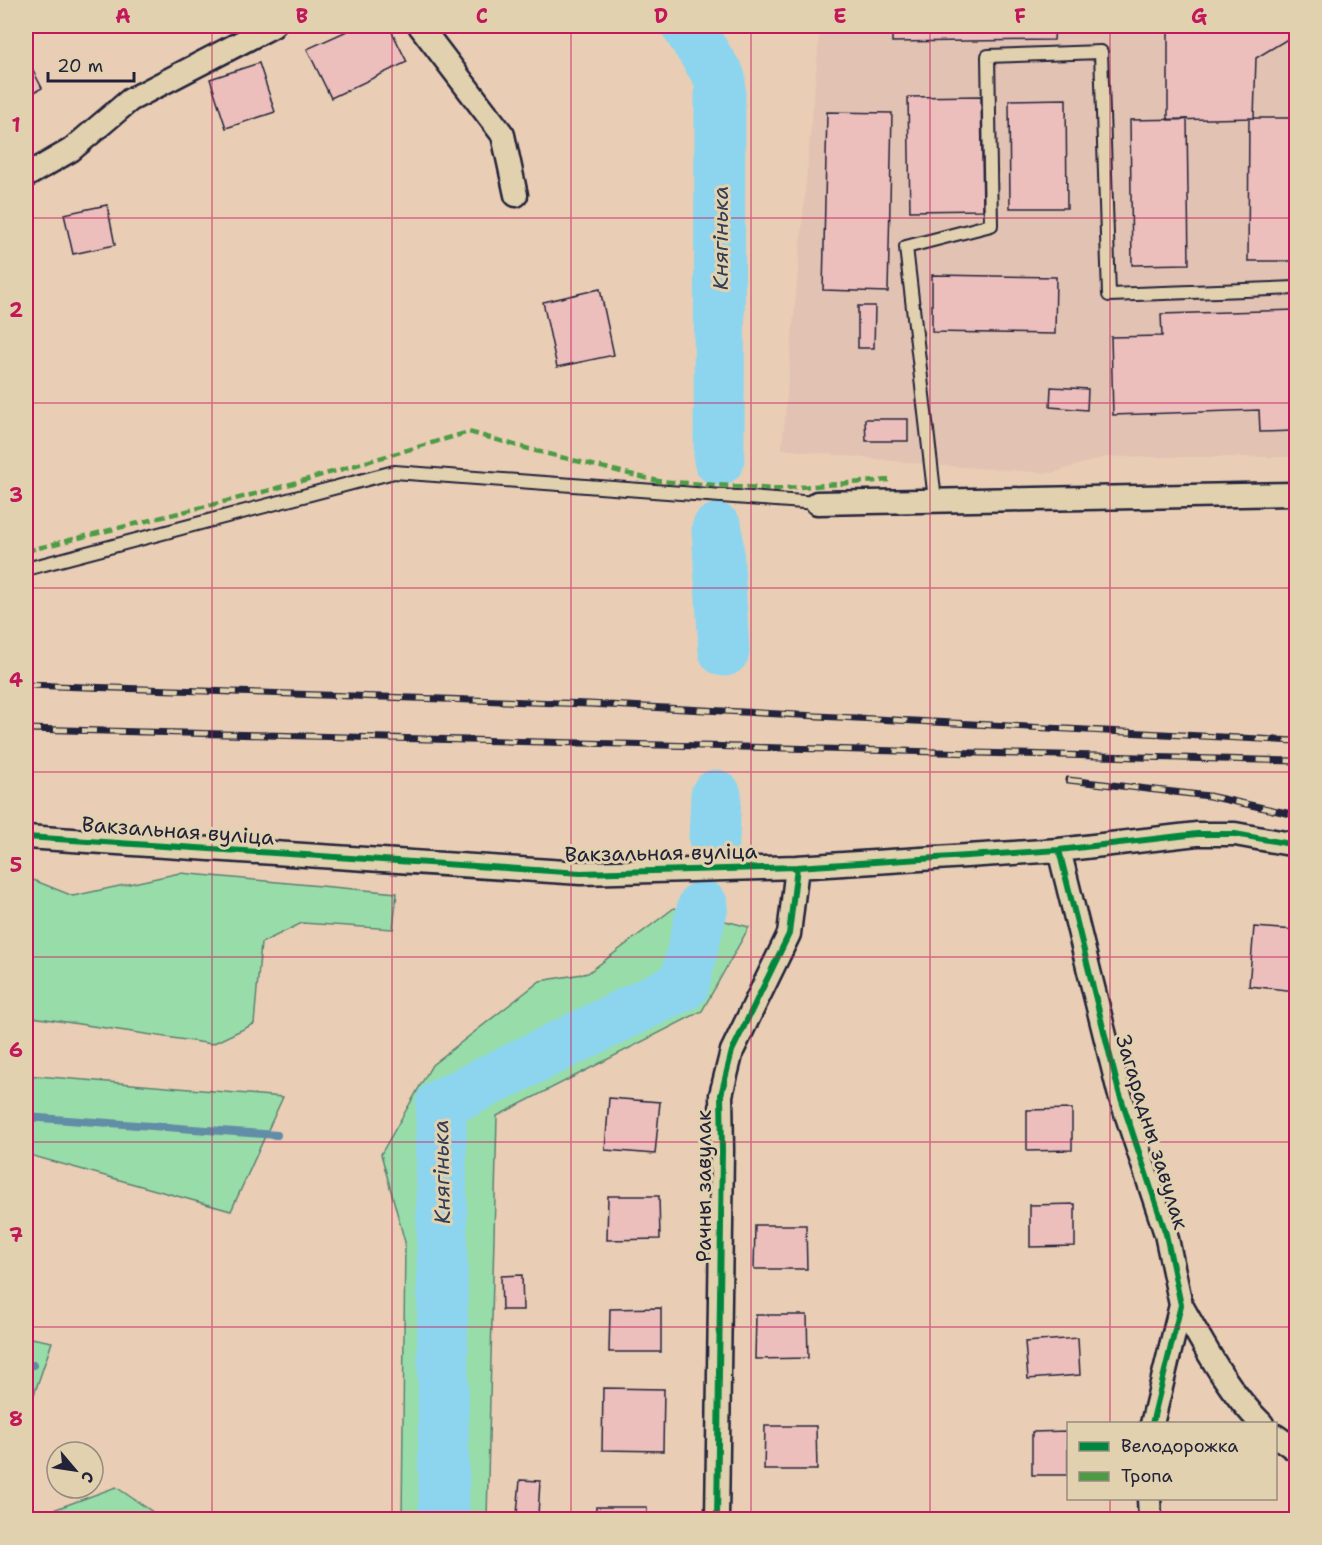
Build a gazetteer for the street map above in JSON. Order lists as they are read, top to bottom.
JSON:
{
  "streets": {
    "street": ["Вакзальная вуліца", "Загарадны завулак", "Рачны завулак"]
  },
  "crossings": [
    ["Вакзальная вуліца", "Загарадны завулак"],
    ["Вакзальная вуліца", "Рачны завулак"]
  ],
  "water": ["Княгінька"],
  "legend": ["Велодорожка", "Тропа"],
  "scale_bar": "20 m",
  "north": "bottom right",
  "grid": {
    "columns": [
      "A",
      "B",
      "C",
      "D",
      "E",
      "F",
      "G"
    ],
    "rows": [
      "1",
      "2",
      "3",
      "4",
      "5",
      "6",
      "7",
      "8"
    ]
  }
}
